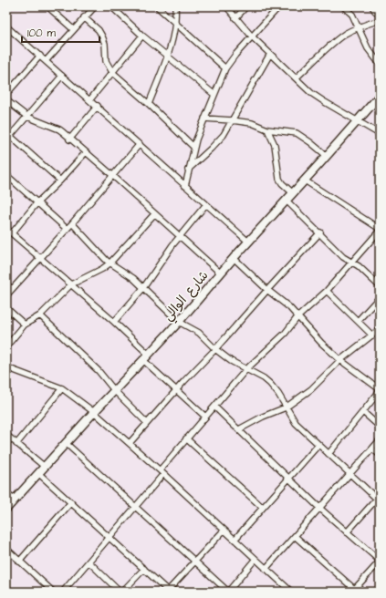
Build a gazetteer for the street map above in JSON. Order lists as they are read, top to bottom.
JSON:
{
  "streets": {
    "main road": ["شارع الوالي"]
  },
  "scale_bar": "100 m"
}
